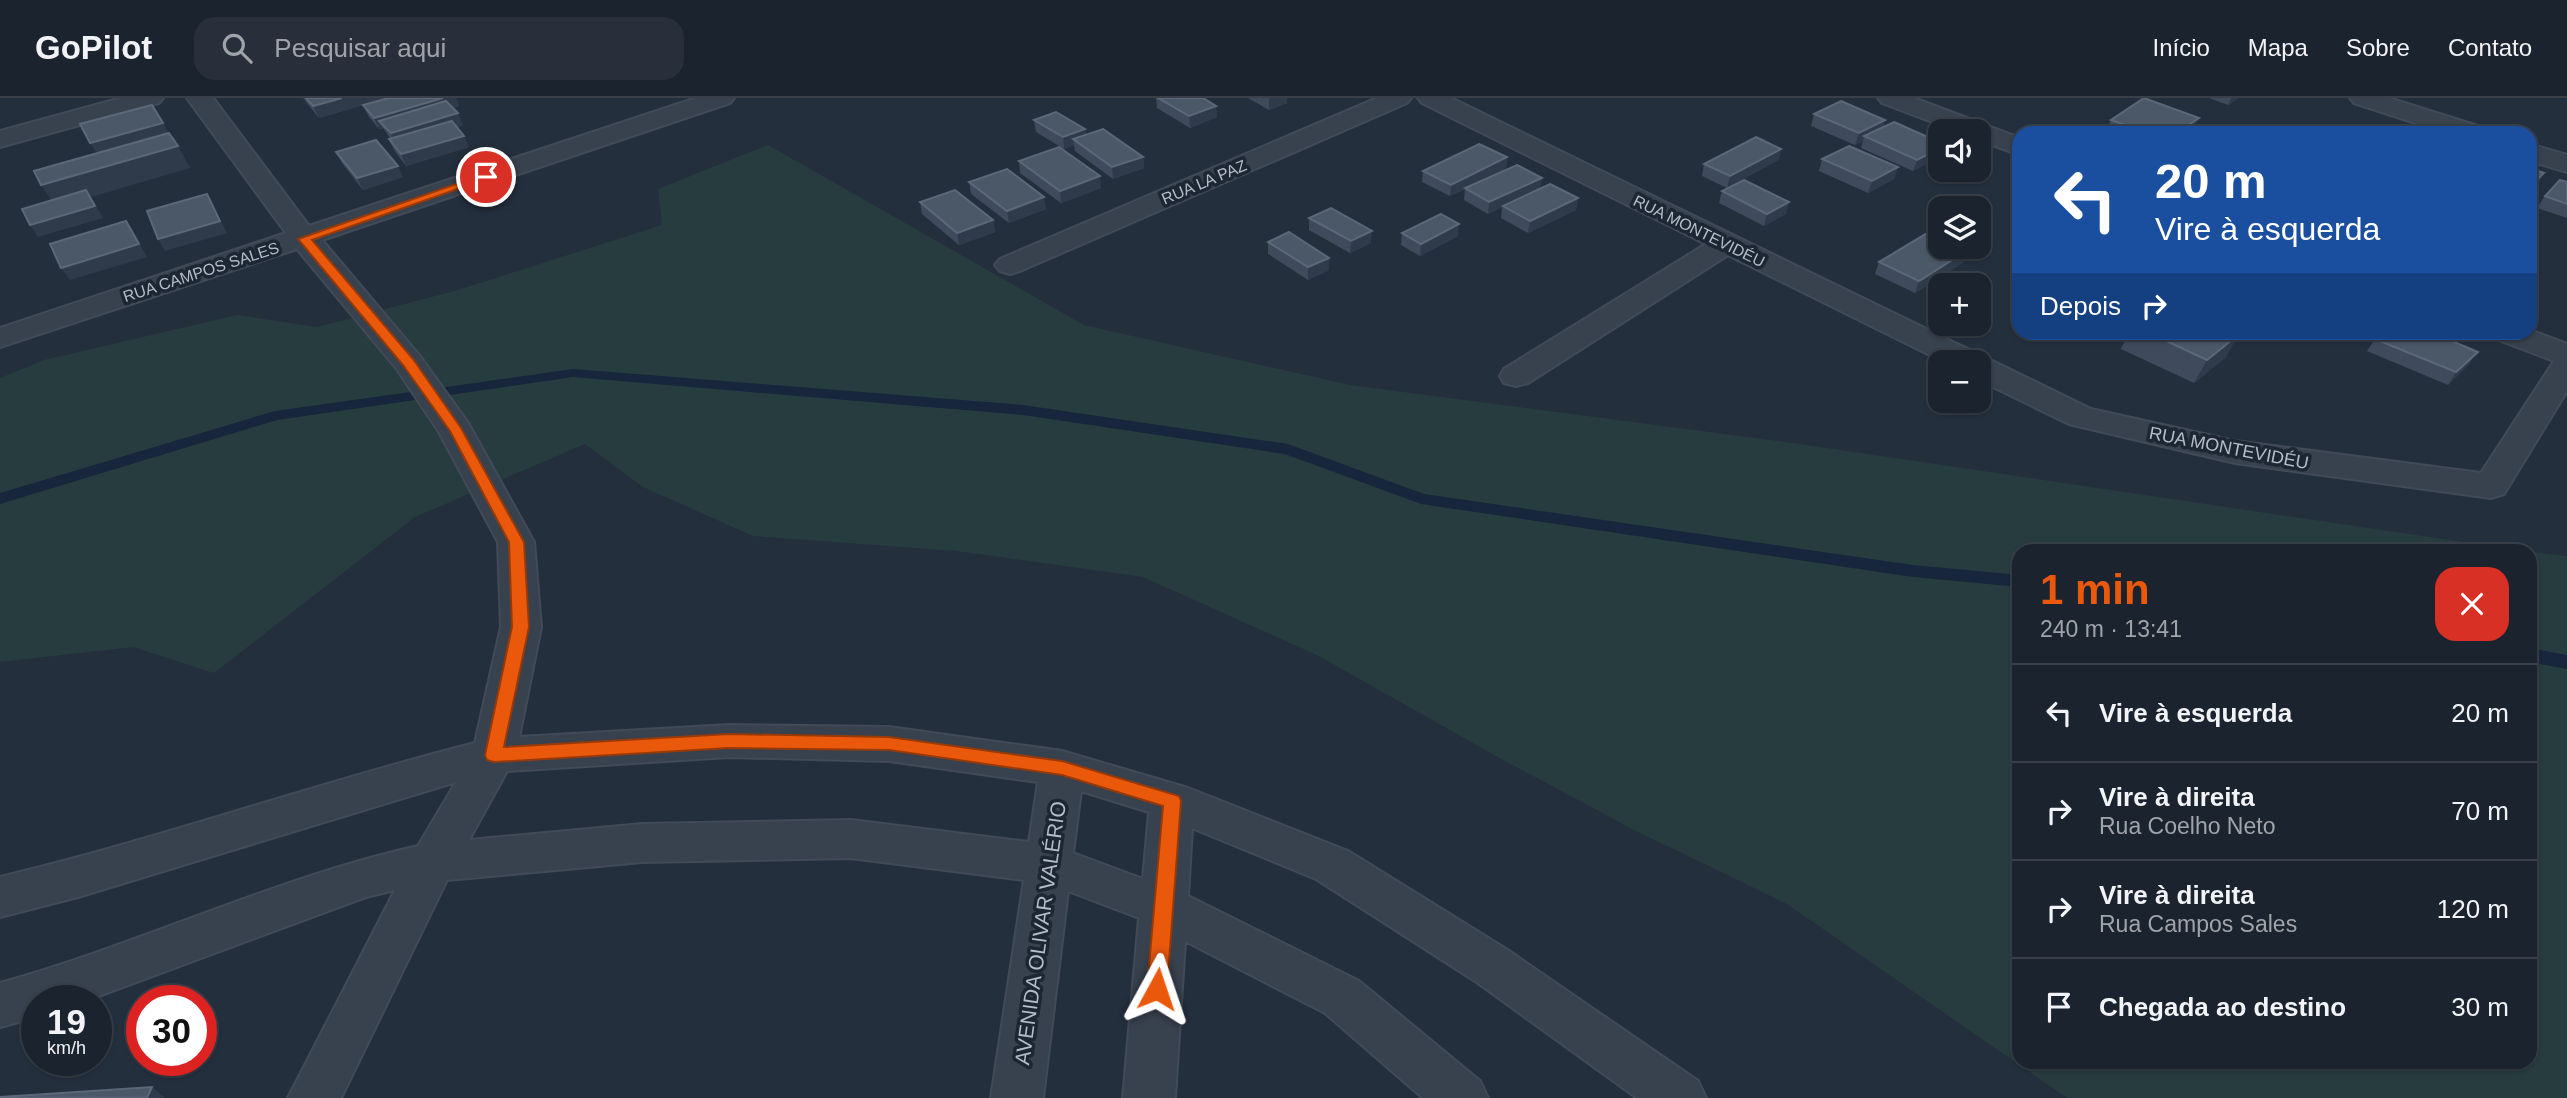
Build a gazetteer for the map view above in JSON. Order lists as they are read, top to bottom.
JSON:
{
  "streets": {
    "street": [
      "RUA LA PAZ",
      "RUA MONTEVIDÉU",
      "RUA CAMPOS SALES",
      "AVENIDA OLIVAR VALÉRIO"
    ]
  },
  "page": {
    "header": "GoPilot",
    "search": "Pesquisar aqui",
    "nav": [
      "Início",
      "Mapa",
      "Sobre",
      "Contato"
    ],
    "map_buttons": ["+", "−"],
    "turn": ["20 m", "Vire à esquerda"],
    "then": "Depois",
    "heading": ["1 min", "240 m · 13:41"],
    "list": [
      {
        "name": "Vire à esquerda",
        "value": "20 m"
      },
      {
        "name": "Vire à direita",
        "note": "Rua Coelho Neto",
        "value": "70 m"
      },
      {
        "name": "Vire à direita",
        "note": "Rua Campos Sales",
        "value": "120 m"
      },
      {
        "name": "Chegada ao destino",
        "value": "30 m"
      }
    ],
    "speed": "19 km/h",
    "limit": "30"
  }
}
